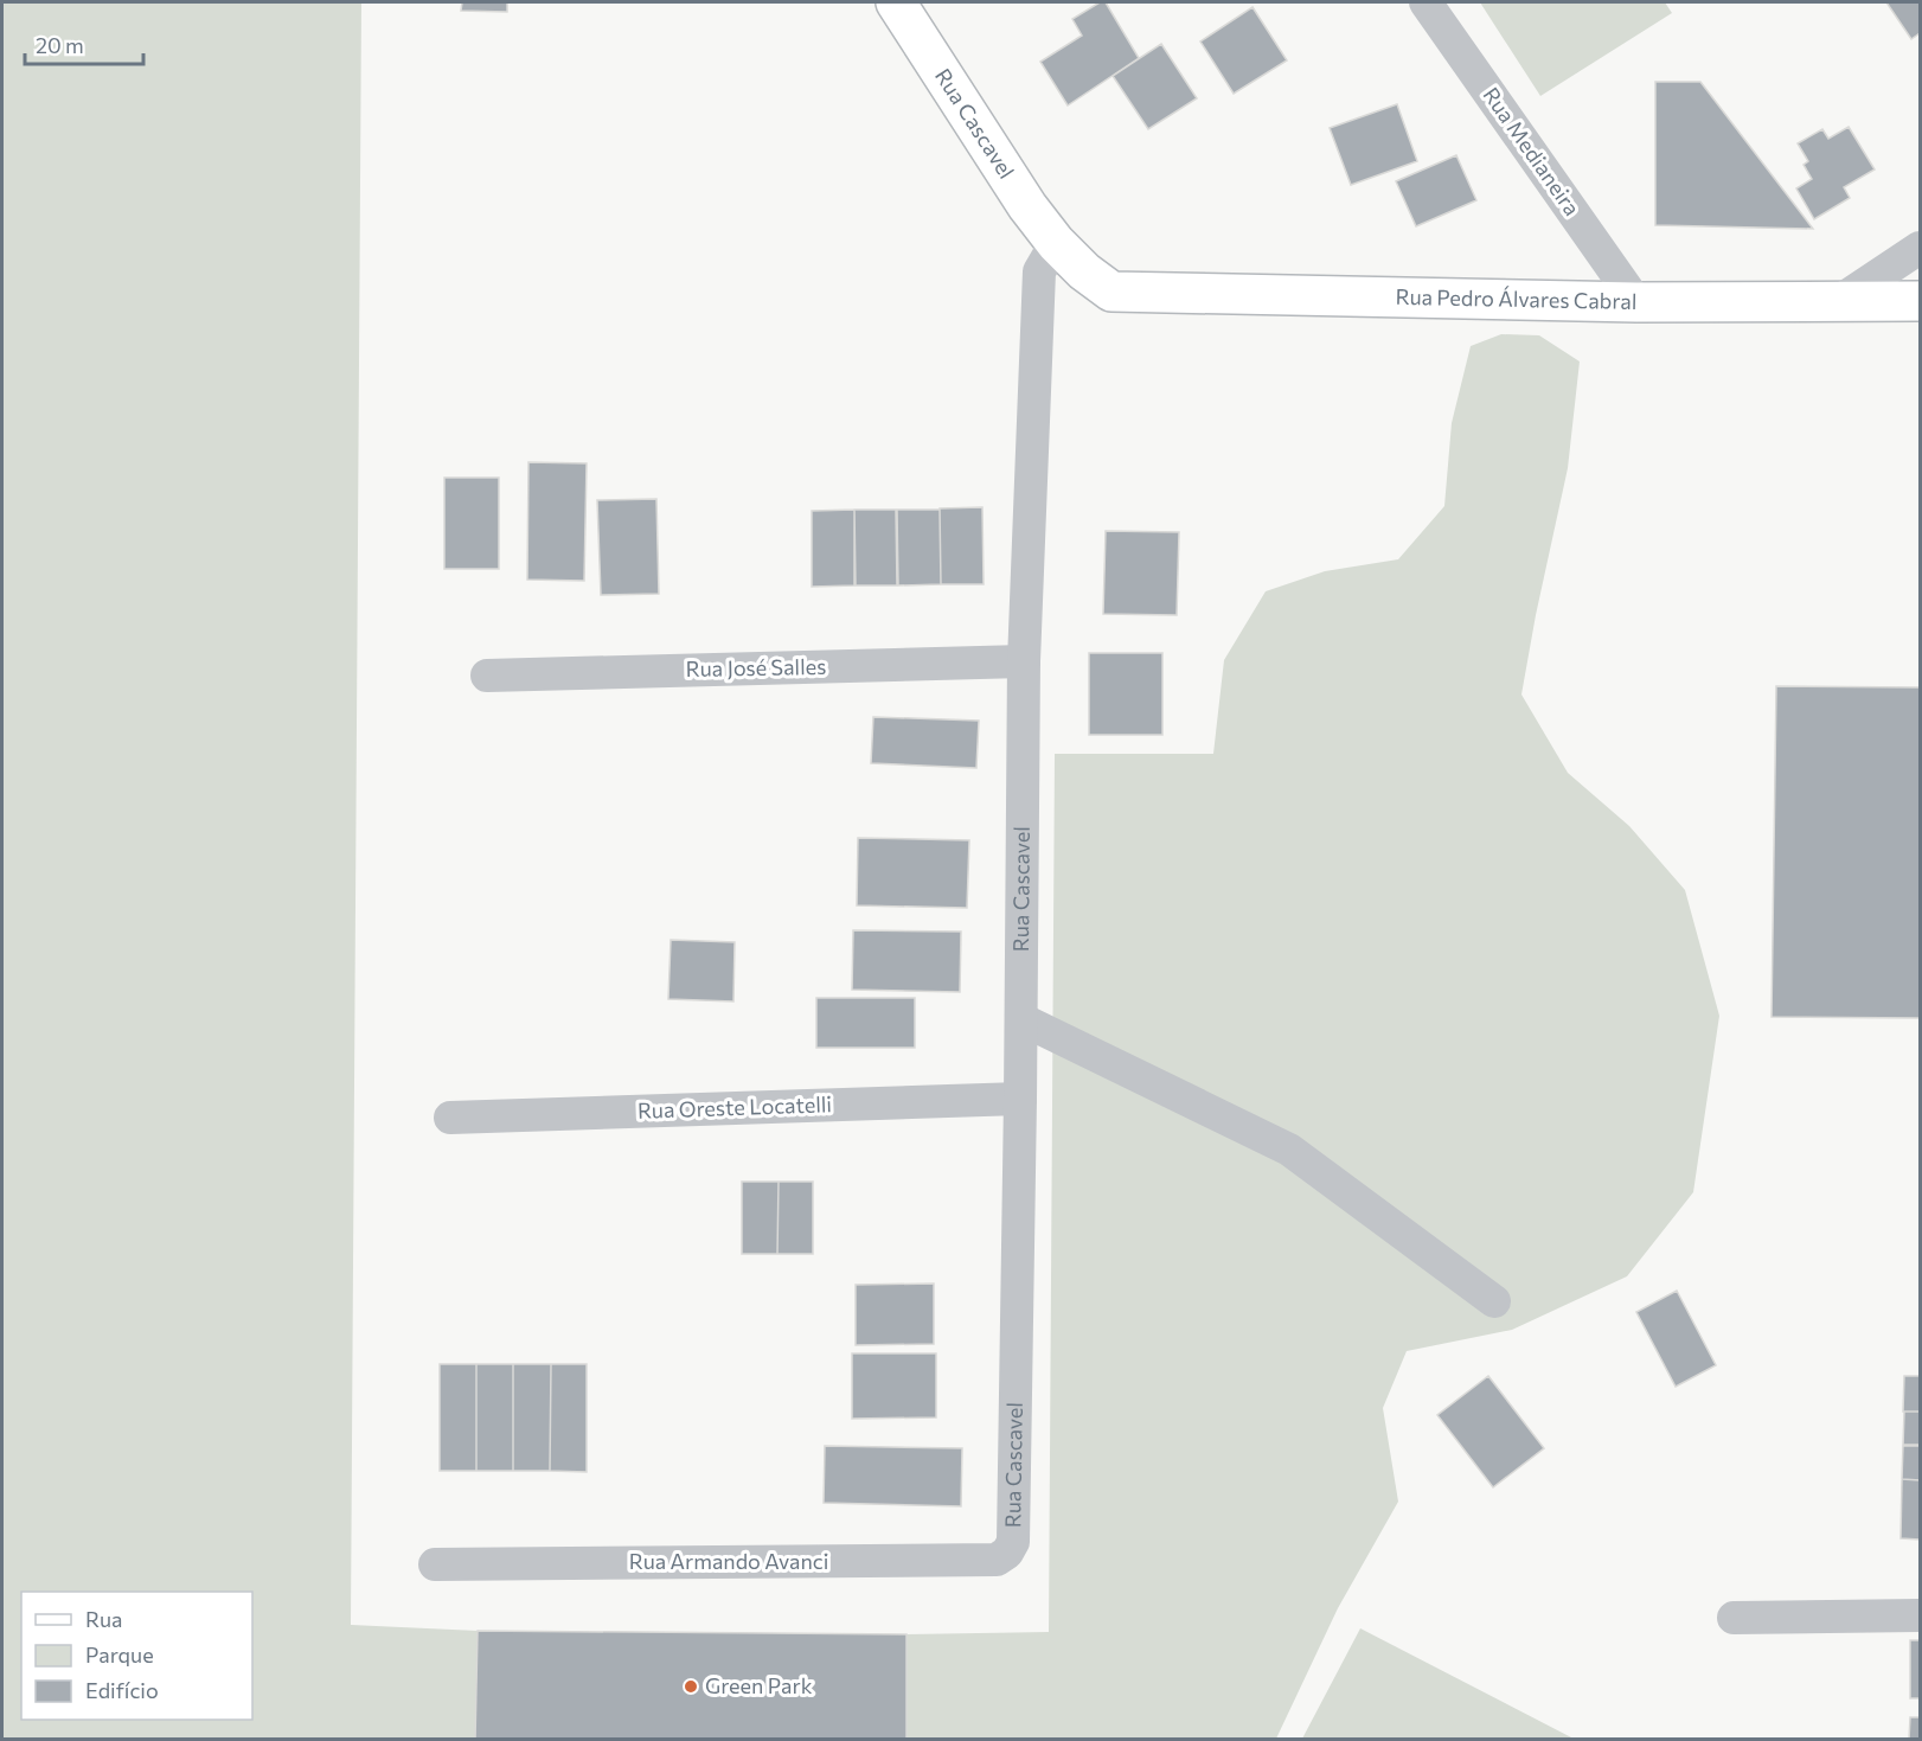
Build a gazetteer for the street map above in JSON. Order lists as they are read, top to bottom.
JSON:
{
  "streets": {
    "street": [
      "Rua Cascavel",
      "Rua Medianeira",
      "Rua Pedro Álvares Cabral",
      "Rua José Salles",
      "Rua Oreste Locatelli",
      "Rua Armando Avanci"
    ]
  },
  "crossings": [
    ["Rua Cascavel", "Rua Pedro Álvares Cabral"],
    ["Rua Cascavel", "Rua José Salles"],
    ["Rua Cascavel", "Rua Oreste Locatelli"],
    ["Rua Cascavel", "Rua Armando Avanci"],
    ["Rua Medianeira", "Rua Pedro Álvares Cabral"]
  ],
  "places": ["Green Park"],
  "legend": ["Rua", "Parque", "Edifício"],
  "scale_bar": "20 m"
}
